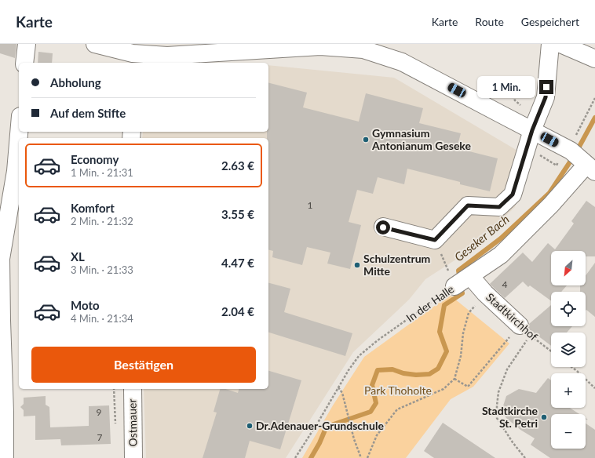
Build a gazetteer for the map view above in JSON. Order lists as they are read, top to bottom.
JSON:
{
  "streets": {
    "street": ["In der Halle", "Stadtkirchhof", "Ostmauer"]
  },
  "crossings": [
    ["In der Halle", "Stadtkirchhof"]
  ],
  "water": ["Geseker Bach"],
  "parks": ["Park Thoholte"],
  "places": [
    "Gymnasium Antonianum Geseke",
    "Schulzentrum Mitte",
    "Stadtkirche St. Petri",
    "Dr.Adenauer-Grundschule"
  ],
  "house_numbers": [
    "1",
    "4",
    "9",
    "7"
  ],
  "north": "bottom left",
  "page": {
    "header": "Karte",
    "nav": ["Karte", "Route", "Gespeichert"],
    "banner": ["Abholung", "Auf dem Stifte"],
    "bubble": "1 Min.",
    "list": [
      {
        "name": "Economy",
        "note": "1 Min. · 21:31",
        "value": "2.63 €"
      },
      {
        "name": "Komfort",
        "note": "2 Min. · 21:32",
        "value": "3.55 €"
      },
      {
        "name": "XL",
        "note": "3 Min. · 21:33",
        "value": "4.47 €"
      },
      {
        "name": "Moto",
        "note": "4 Min. · 21:34",
        "value": "2.04 €"
      }
    ],
    "map_buttons": ["+", "−"],
    "buttons": "Bestätigen"
  }
}
